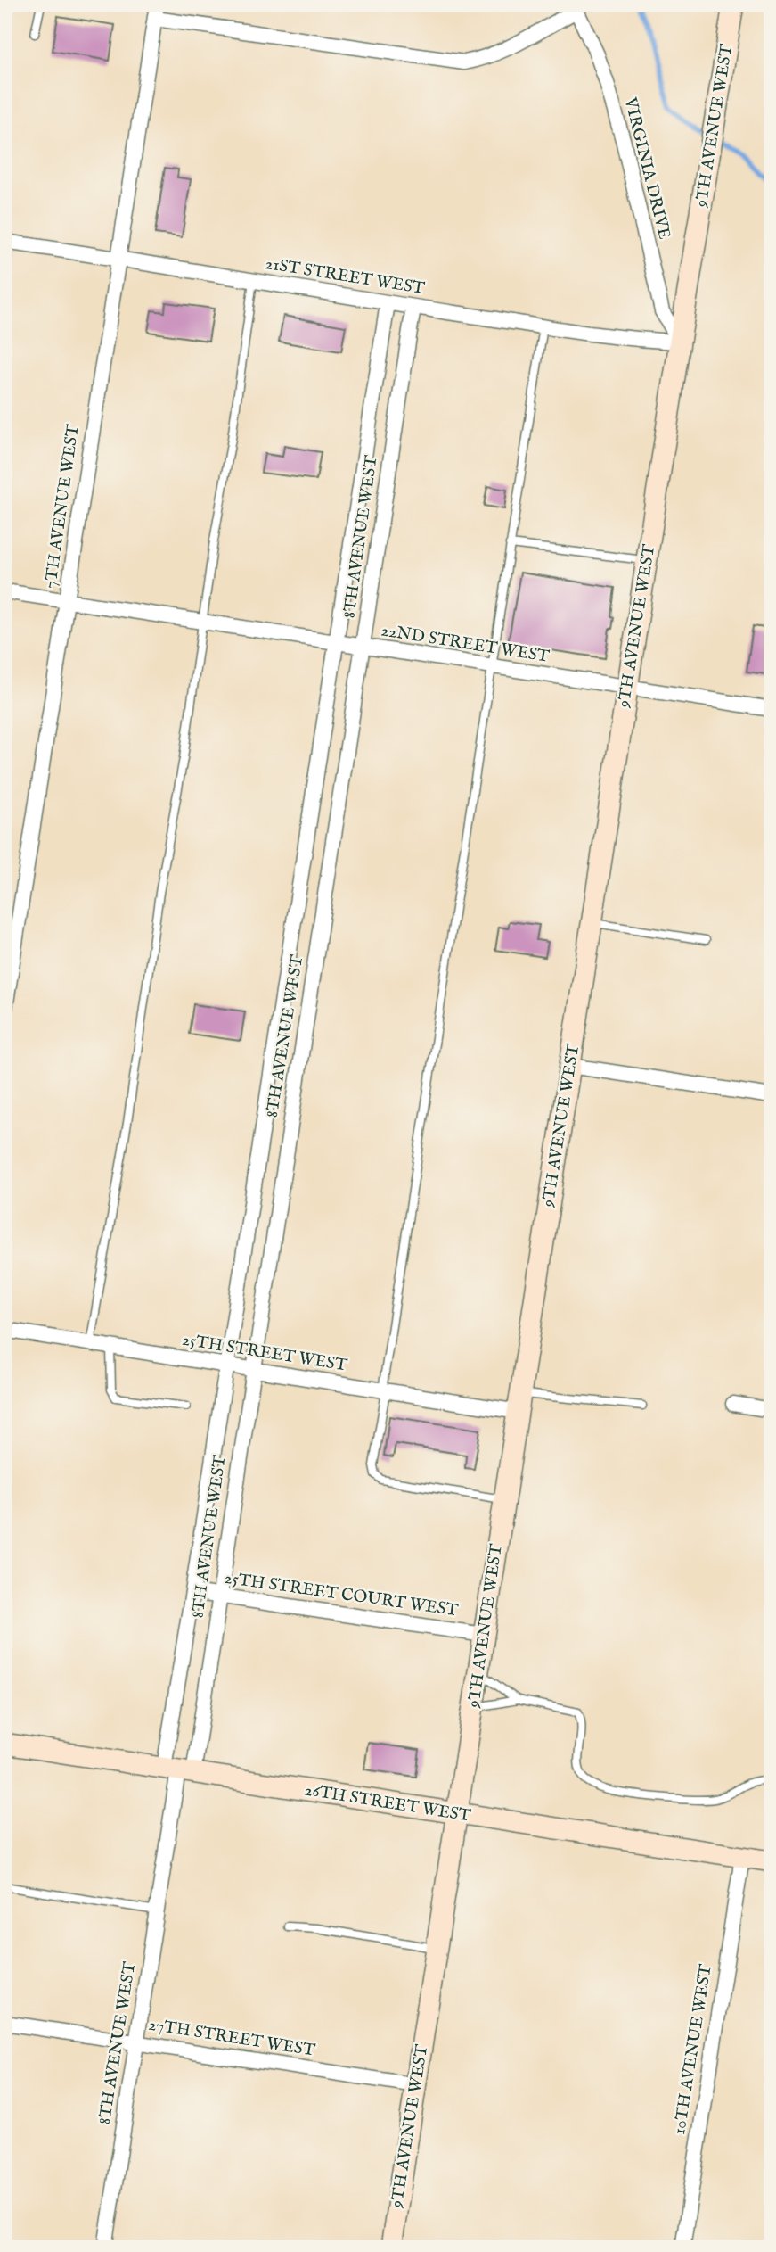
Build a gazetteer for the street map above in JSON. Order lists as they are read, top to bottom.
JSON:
{
  "streets": {
    "street": [
      "9TH AVENUE WEST",
      "VIRGINIA DRIVE",
      "21ST STREET WEST",
      "7TH AVENUE WEST",
      "8TH AVENUE WEST",
      "22ND STREET WEST",
      "25TH STREET WEST",
      "25TH STREET COURT WEST",
      "26TH STREET WEST",
      "27TH STREET WEST",
      "10TH AVENUE WEST"
    ]
  },
  "crossings": [
    ["9TH AVENUE WEST", "VIRGINIA DRIVE"],
    ["9TH AVENUE WEST", "21ST STREET WEST"],
    ["9TH AVENUE WEST", "22ND STREET WEST"],
    ["9TH AVENUE WEST", "25TH STREET WEST"],
    ["9TH AVENUE WEST", "25TH STREET COURT WEST"],
    ["9TH AVENUE WEST", "26TH STREET WEST"],
    ["9TH AVENUE WEST", "27TH STREET WEST"],
    ["VIRGINIA DRIVE", "21ST STREET WEST"],
    ["21ST STREET WEST", "7TH AVENUE WEST"],
    ["21ST STREET WEST", "8TH AVENUE WEST"],
    ["7TH AVENUE WEST", "22ND STREET WEST"],
    ["8TH AVENUE WEST", "22ND STREET WEST"],
    ["8TH AVENUE WEST", "25TH STREET WEST"],
    ["8TH AVENUE WEST", "25TH STREET COURT WEST"],
    ["8TH AVENUE WEST", "26TH STREET WEST"],
    ["8TH AVENUE WEST", "27TH STREET WEST"],
    ["26TH STREET WEST", "10TH AVENUE WEST"]
  ]
}
